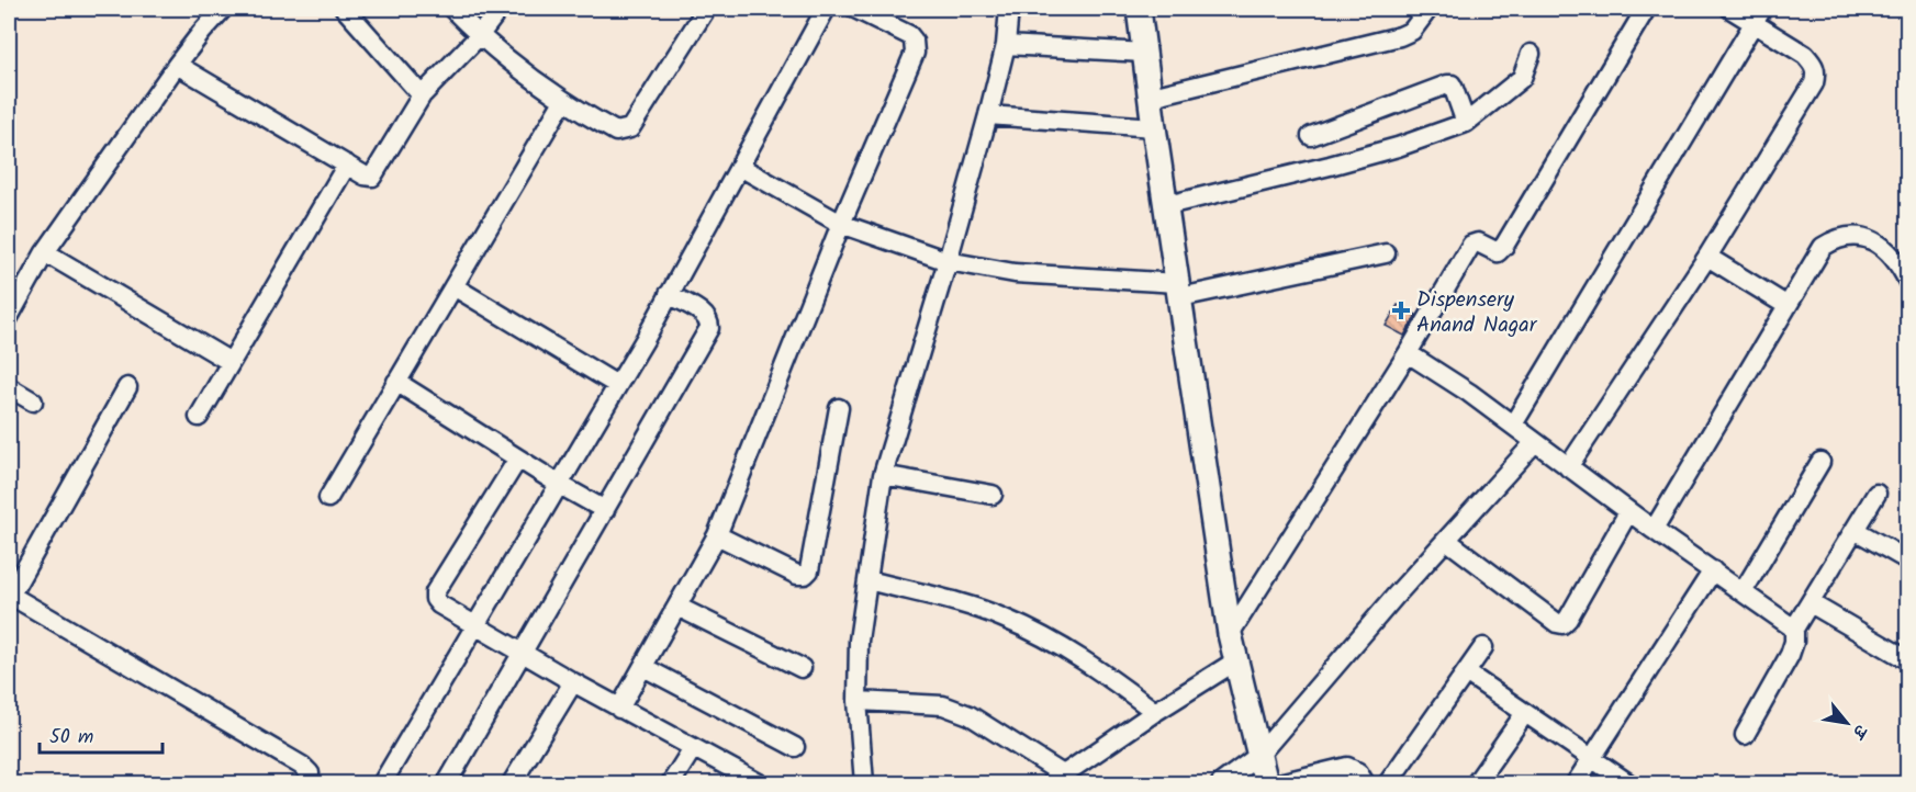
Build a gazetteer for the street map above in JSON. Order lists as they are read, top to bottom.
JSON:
{
  "places": {
    "health": ["Dispensery Anand Nagar"]
  },
  "scale_bar": "50 m",
  "north": "bottom right"
}
